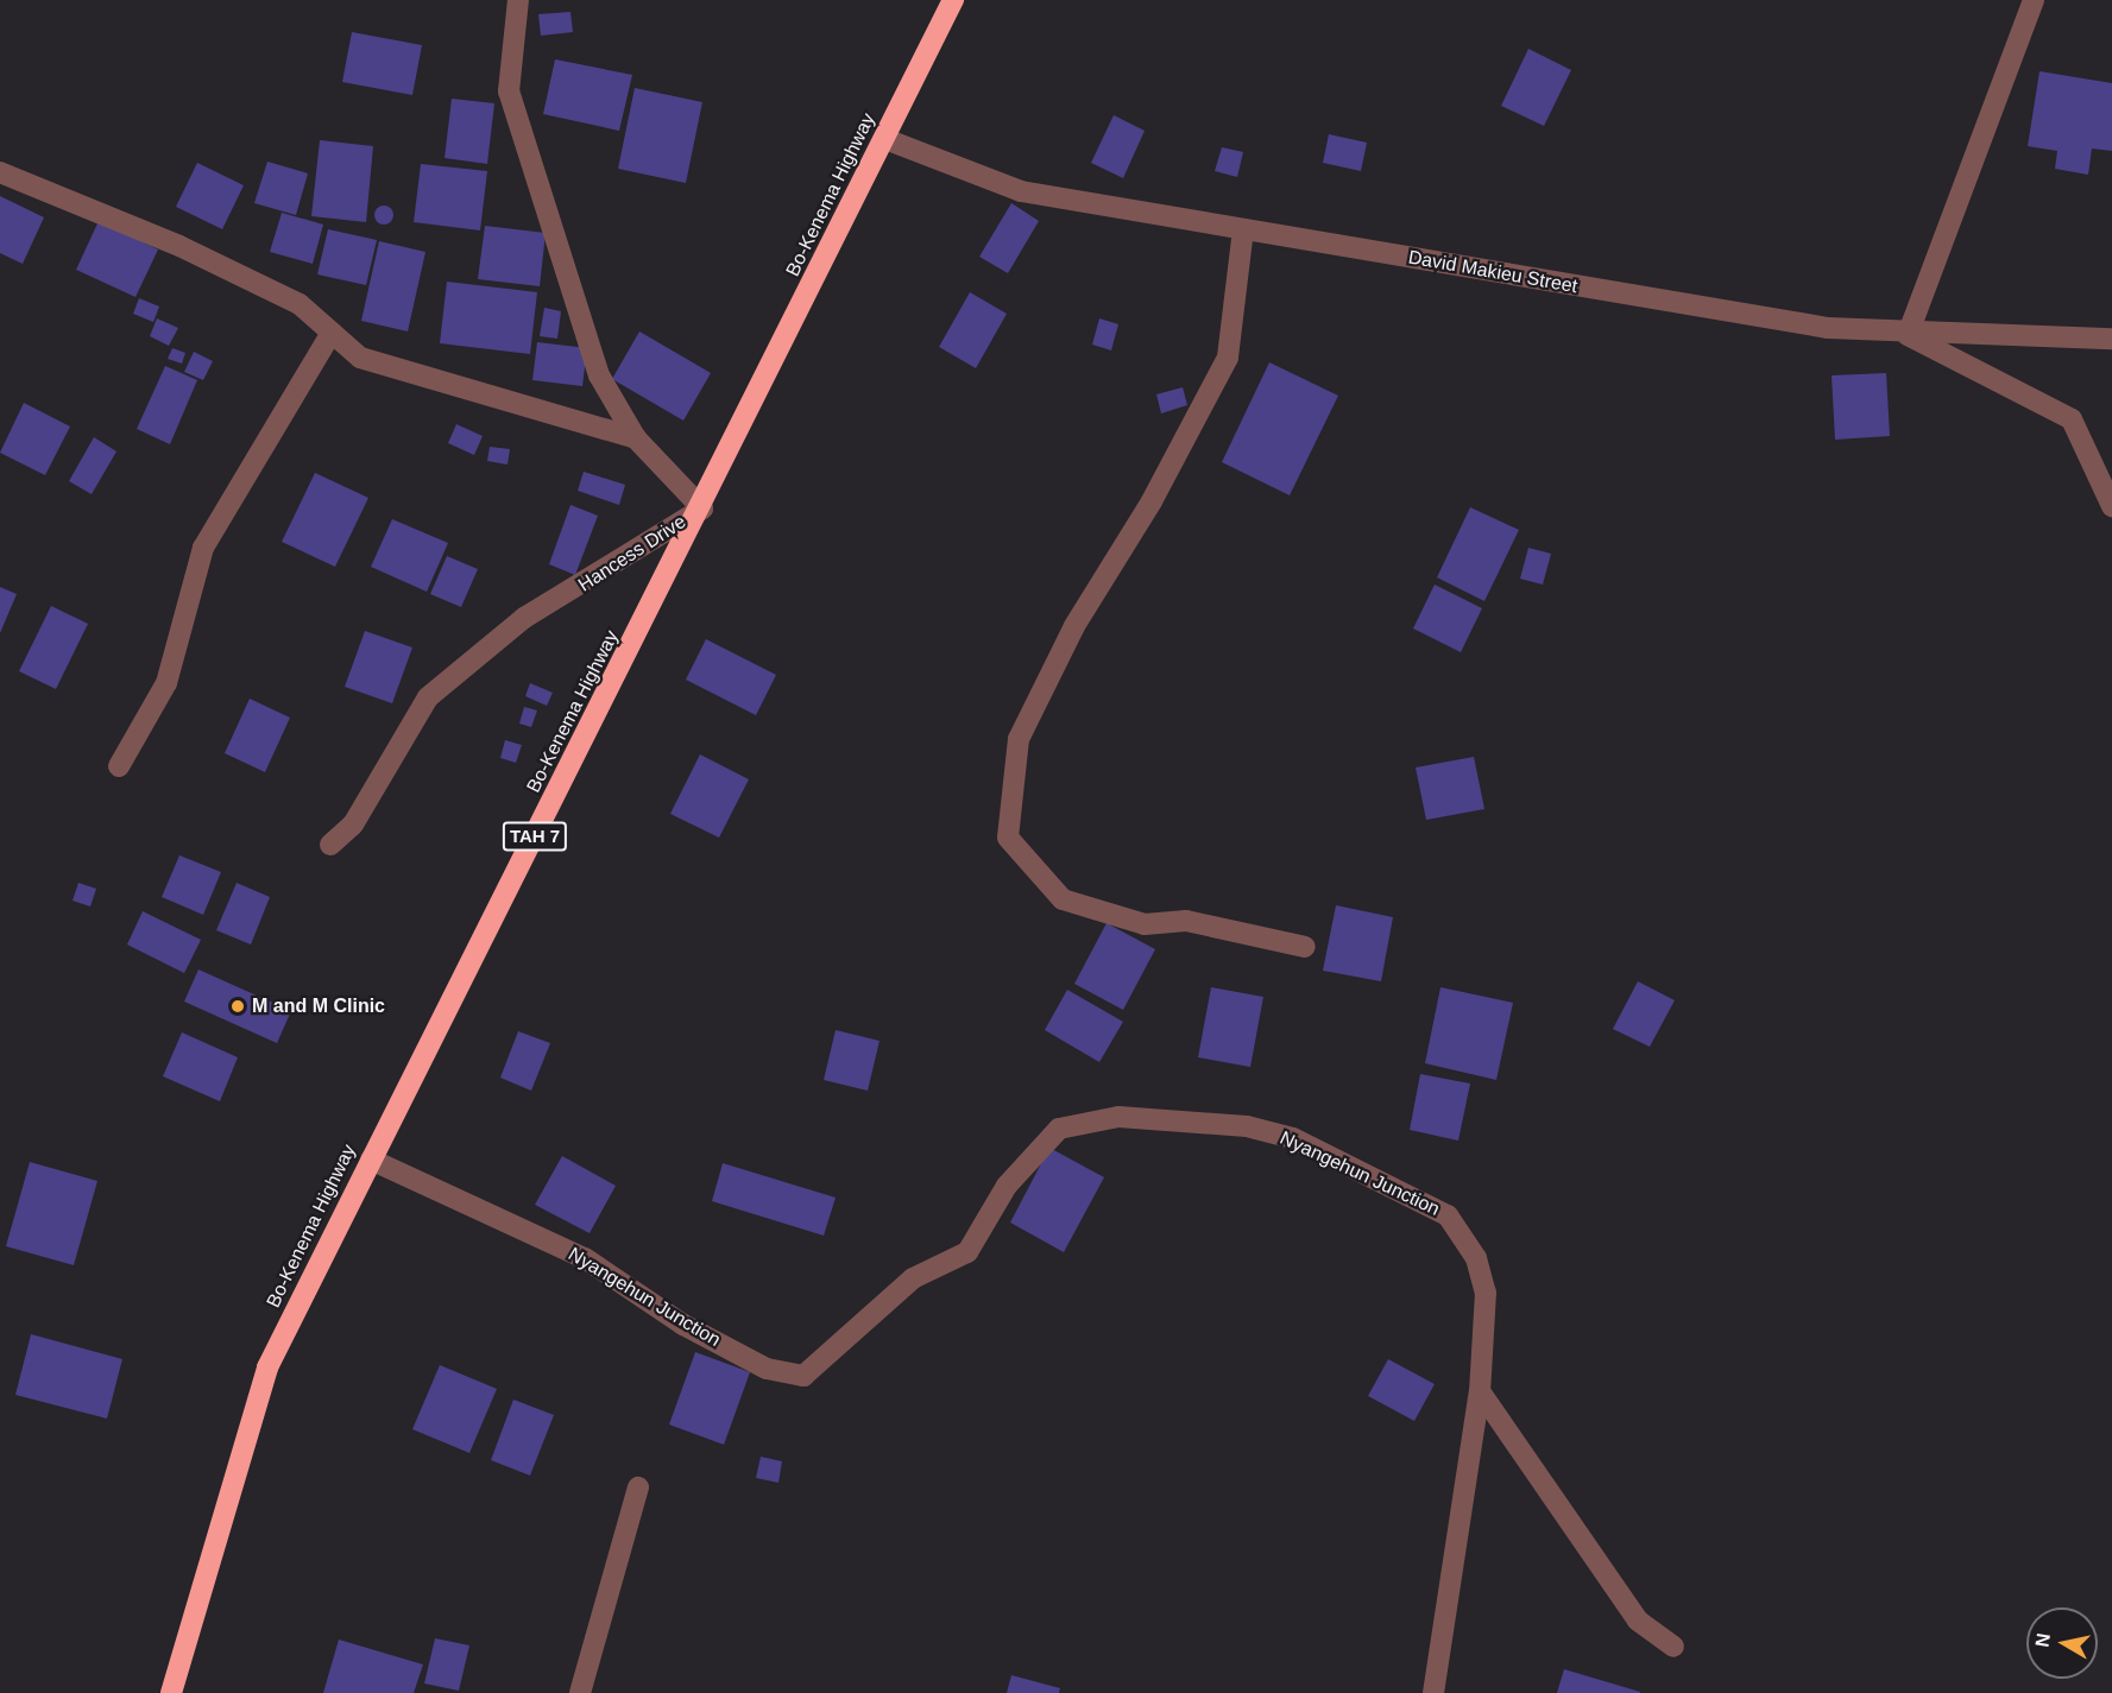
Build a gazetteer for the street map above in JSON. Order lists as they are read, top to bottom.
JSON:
{
  "streets": {
    "highway": ["Bo-Kenema Highway", "TAH 7"],
    "street": ["David Makieu Street", "Hancess Drive", "Nyangehun Junction"]
  },
  "crossings": [
    ["Bo-Kenema Highway", "David Makieu Street"],
    ["Bo-Kenema Highway", "Hancess Drive"],
    ["Bo-Kenema Highway", "Nyangehun Junction"]
  ],
  "places": ["M and M Clinic"],
  "north": "left"
}
